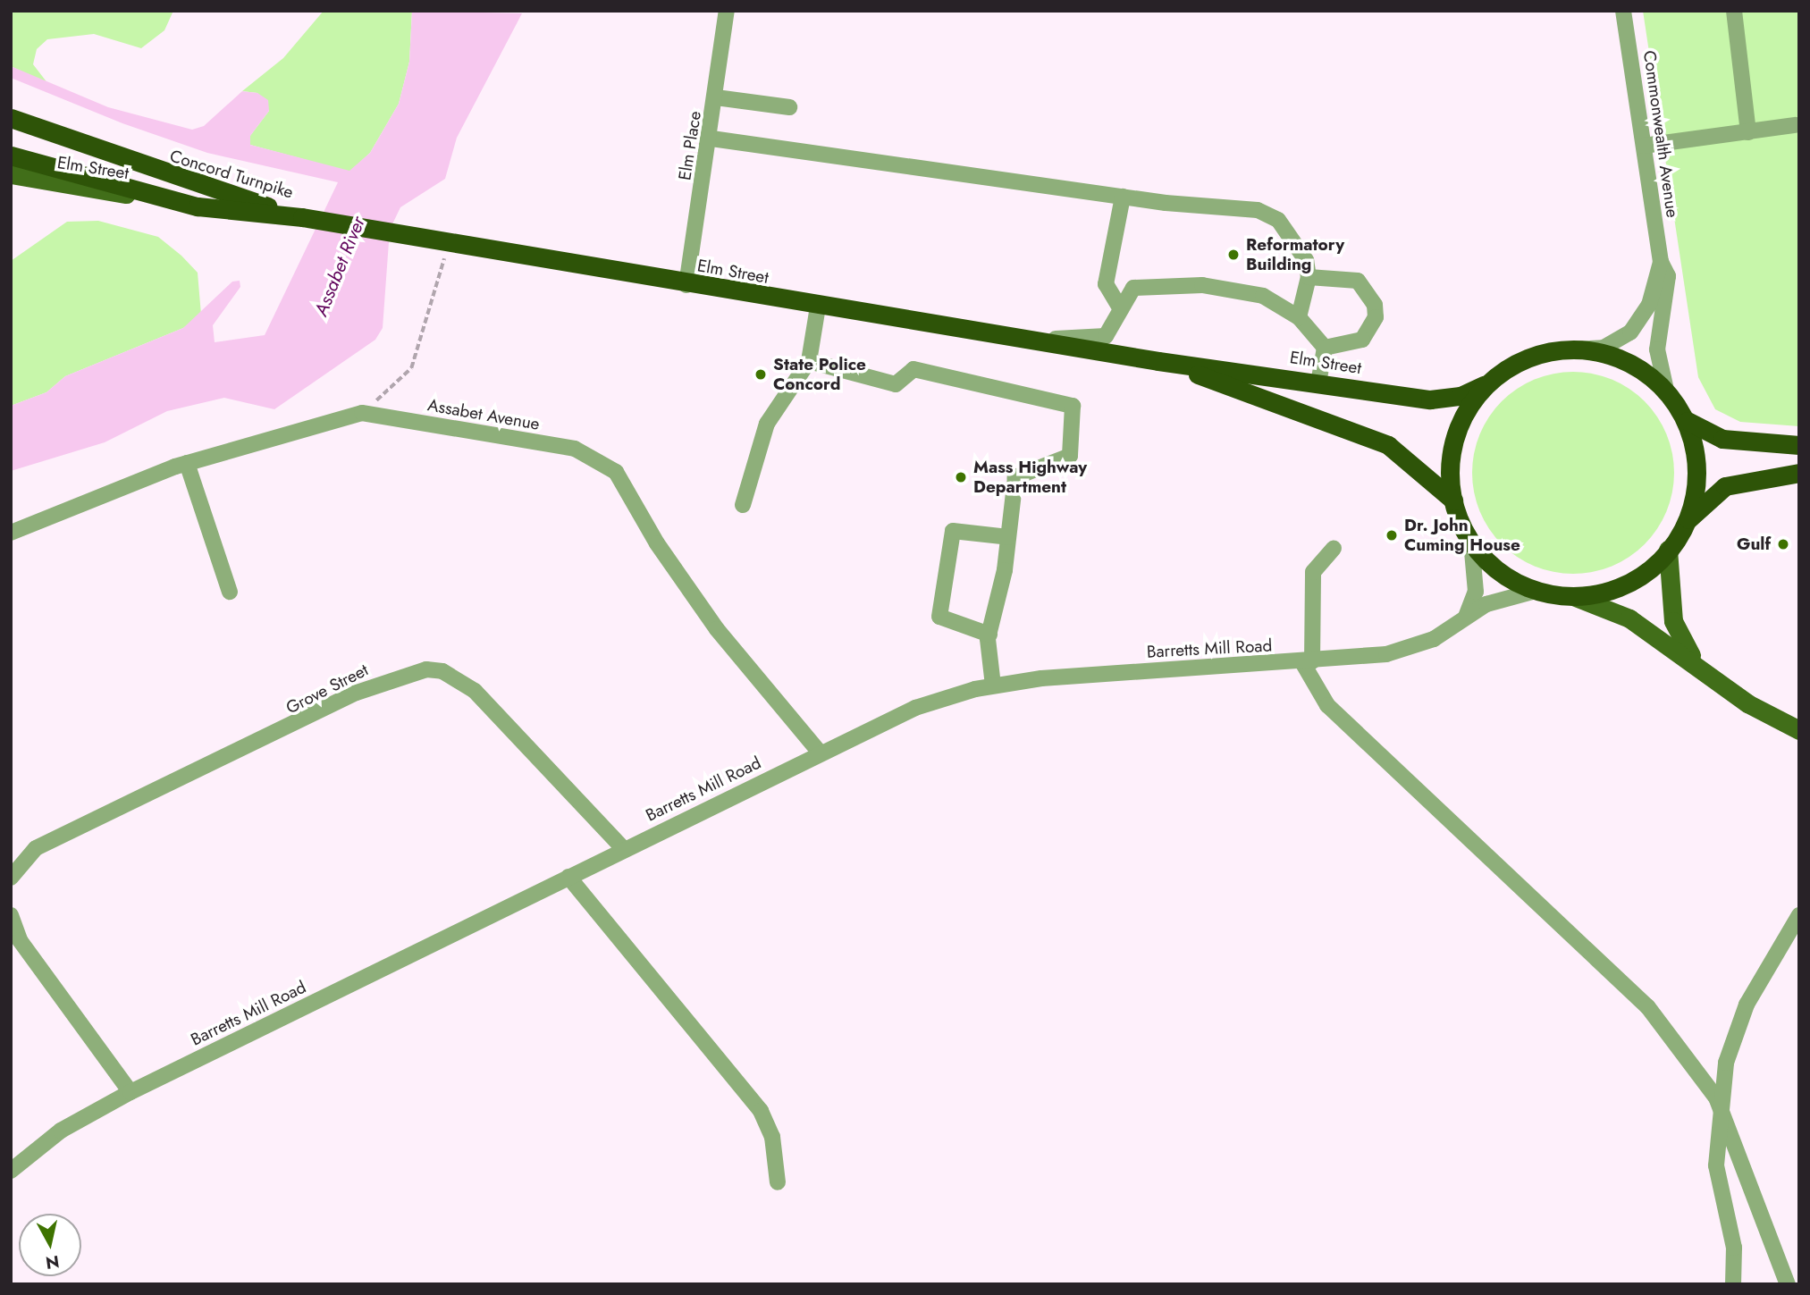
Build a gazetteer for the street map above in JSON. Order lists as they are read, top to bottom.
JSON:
{
  "streets": {
    "highway": ["Elm Street", "Concord Turnpike"],
    "street": [
      "Commonwealth Avenue",
      "Elm Place",
      "Assabet Avenue",
      "Barretts Mill Road",
      "Grove Street"
    ]
  },
  "crossings": [
    ["Commonwealth Avenue", "Elm Street"],
    ["Elm Place", "Elm Street"],
    ["Elm Street", "Concord Turnpike"],
    ["Assabet Avenue", "Barretts Mill Road"],
    ["Barretts Mill Road", "Grove Street"]
  ],
  "water": ["Assabet River"],
  "places": [
    "Reformatory Building",
    "State Police Concord",
    "Mass Highway Department",
    "Dr. John Cuming House",
    "Gulf"
  ],
  "north": "bottom"
}
